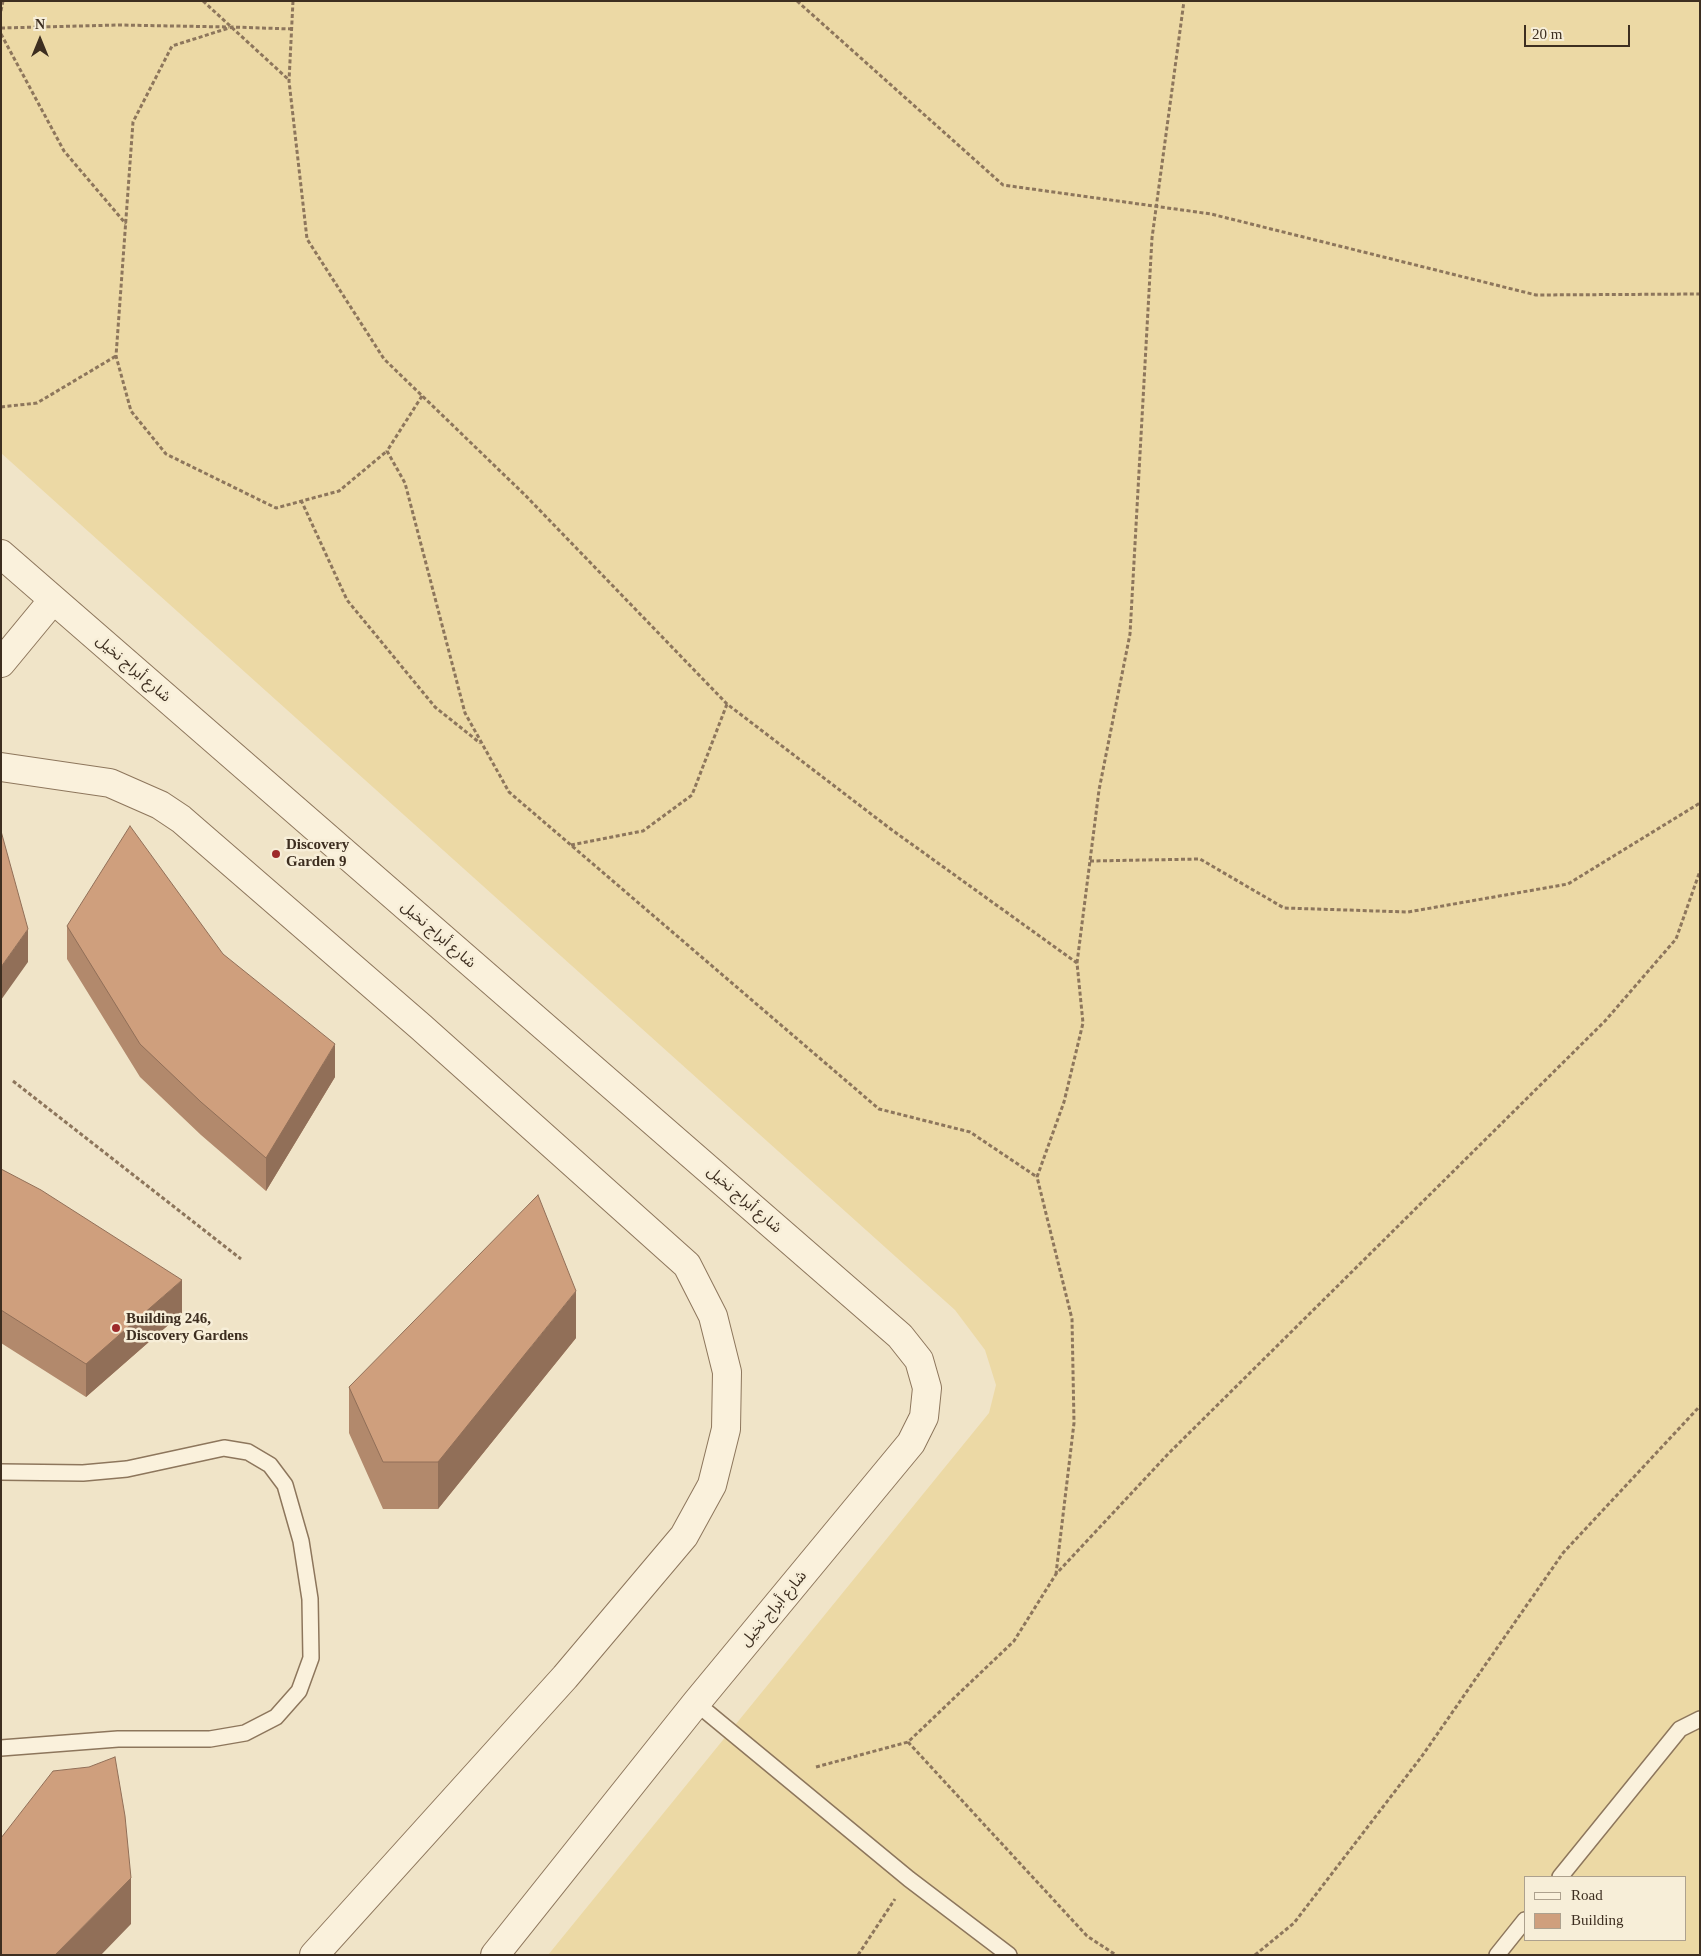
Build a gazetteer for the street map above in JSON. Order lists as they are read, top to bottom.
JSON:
{
  "streets": {
    "street": ["شارع أبراج نخيل"]
  },
  "places": ["Discovery Garden 9", "Building 246, Discovery Gardens"],
  "legend": ["Road", "Building"],
  "scale_bar": "20 m",
  "north": "top"
}
